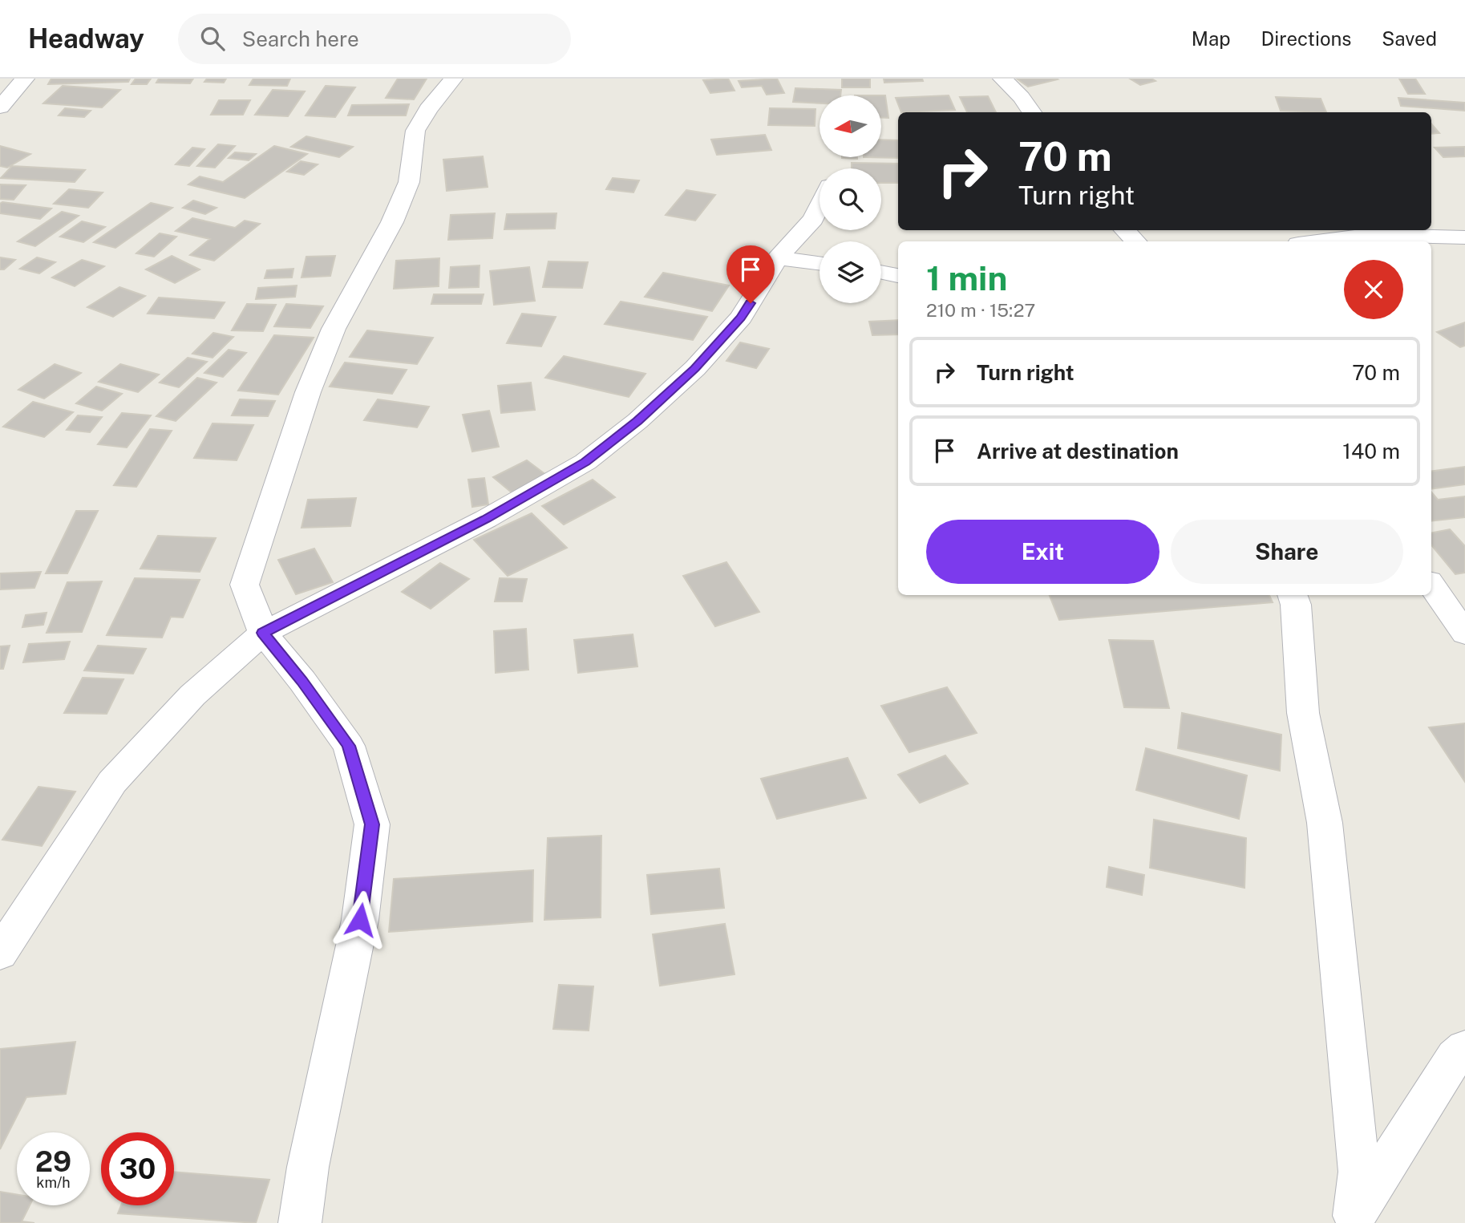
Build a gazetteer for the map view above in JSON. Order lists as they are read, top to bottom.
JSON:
{
  "north": "left",
  "page": {
    "header": "Headway",
    "search": "Search here",
    "nav": ["Map", "Directions", "Saved"],
    "turn": ["70 m", "Turn right"],
    "heading": ["1 min", "210 m · 15:27"],
    "list": [
      {
        "name": "Turn right",
        "value": "70 m"
      },
      {
        "name": "Arrive at destination",
        "value": "140 m"
      }
    ],
    "buttons": ["Exit", "Share"],
    "speed": "29 km/h",
    "limit": "30"
  }
}
